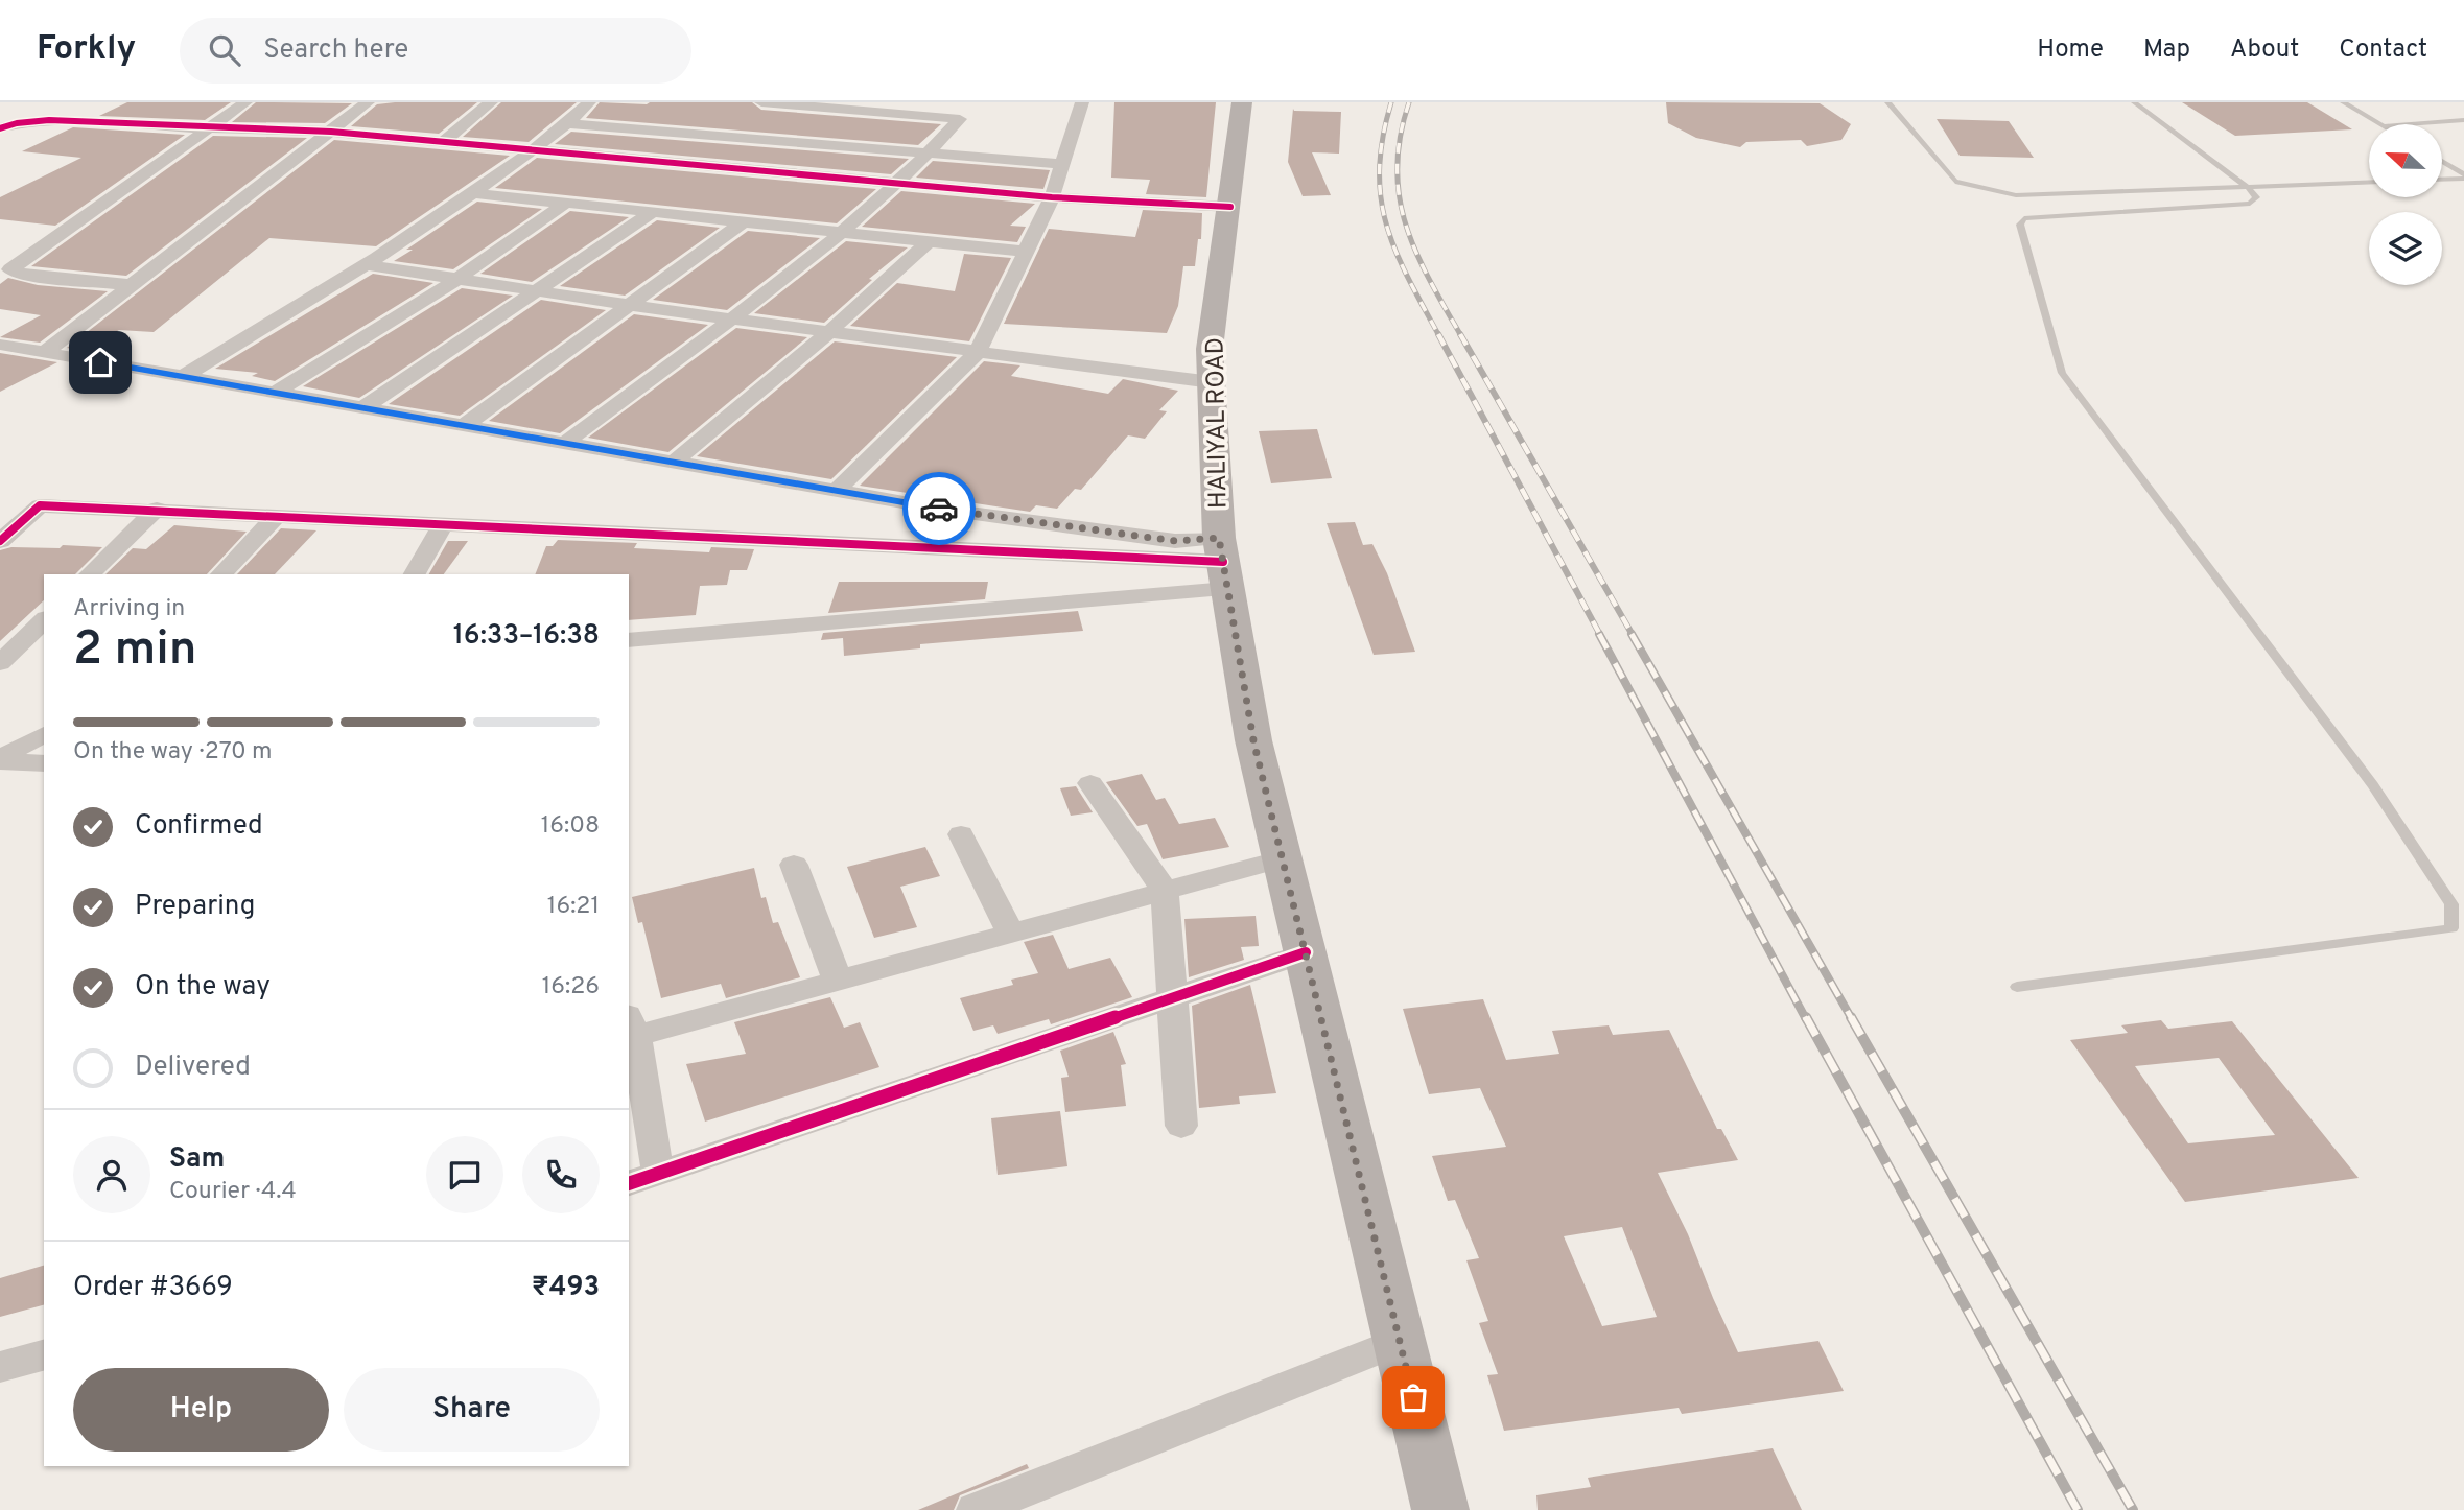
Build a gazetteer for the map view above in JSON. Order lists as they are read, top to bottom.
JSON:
{
  "streets": {
    "main road": ["HALIYAL ROAD"]
  },
  "north": "left",
  "page": {
    "header": "Forkly",
    "search": "Search here",
    "nav": [
      "Home",
      "Map",
      "About",
      "Contact"
    ],
    "heading": ["2 min", "Arriving in", "16:33–16:38"],
    "panel": [
      "Sam",
      "Courier · 4.4",
      "Order #3669",
      "₹493"
    ],
    "bar": "On the way · 270 m",
    "list": [
      ["Confirmed", "16:08"],
      ["Preparing", "16:21"],
      ["On the way", "16:26"],
      "Delivered"
    ],
    "buttons": ["Help", "Share"]
  }
}
